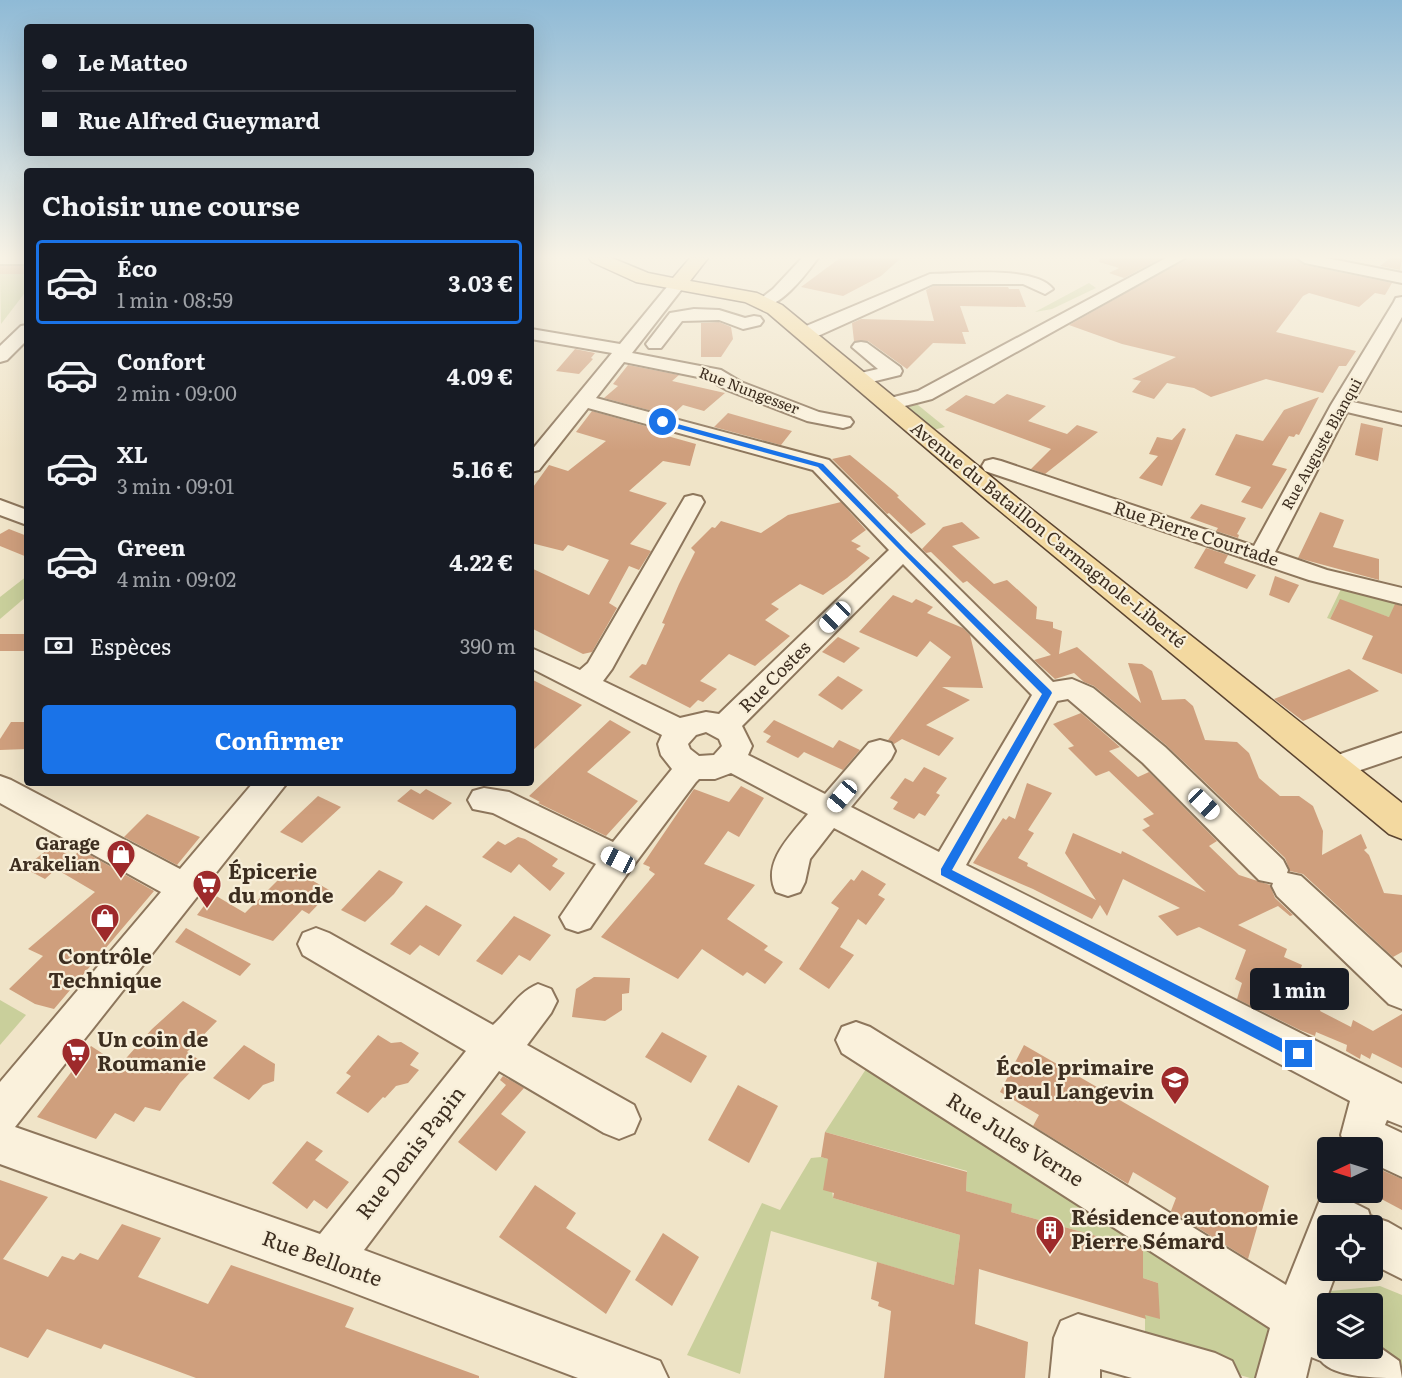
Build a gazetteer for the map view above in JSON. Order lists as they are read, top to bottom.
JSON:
{
  "streets": {
    "main road": ["Avenue du Bataillon Carmagnole-Liberté"],
    "street": [
      "Rue Nungesser",
      "Rue Auguste Blanqui",
      "Rue Pierre Courtade",
      "Rue Costes",
      "Rue Jules Verne",
      "Rue Denis Papin",
      "Rue Bellonte"
    ]
  },
  "crossings": [
    ["Rue Auguste Blanqui", "Rue Pierre Courtade"],
    ["Rue Denis Papin", "Rue Bellonte"]
  ],
  "places": {
    "shop": ["Garage Arakelian", "Contrôle Technique"],
    "supermarket": ["Épicerie du monde", "Un coin de Roumanie"],
    "school or university": ["École primaire Paul Langevin"],
    "building": ["Résidence autonomie Pierre Sémard"]
  },
  "north": "left",
  "page": {
    "banner": ["Le Matteo", "Rue Alfred Gueymard"],
    "heading": "Choisir une course",
    "list": [
      {
        "name": "Éco",
        "note": "1 min · 08:59",
        "value": "3.03 €"
      },
      {
        "name": "Confort",
        "note": "2 min · 09:00",
        "value": "4.09 €"
      },
      {
        "name": "XL",
        "note": "3 min · 09:01",
        "value": "5.16 €"
      },
      {
        "name": "Green",
        "note": "4 min · 09:02",
        "value": "4.22 €"
      }
    ],
    "pay": ["Espèces", "390 m"],
    "buttons": "Confirmer",
    "bubble": "1 min"
  }
}
